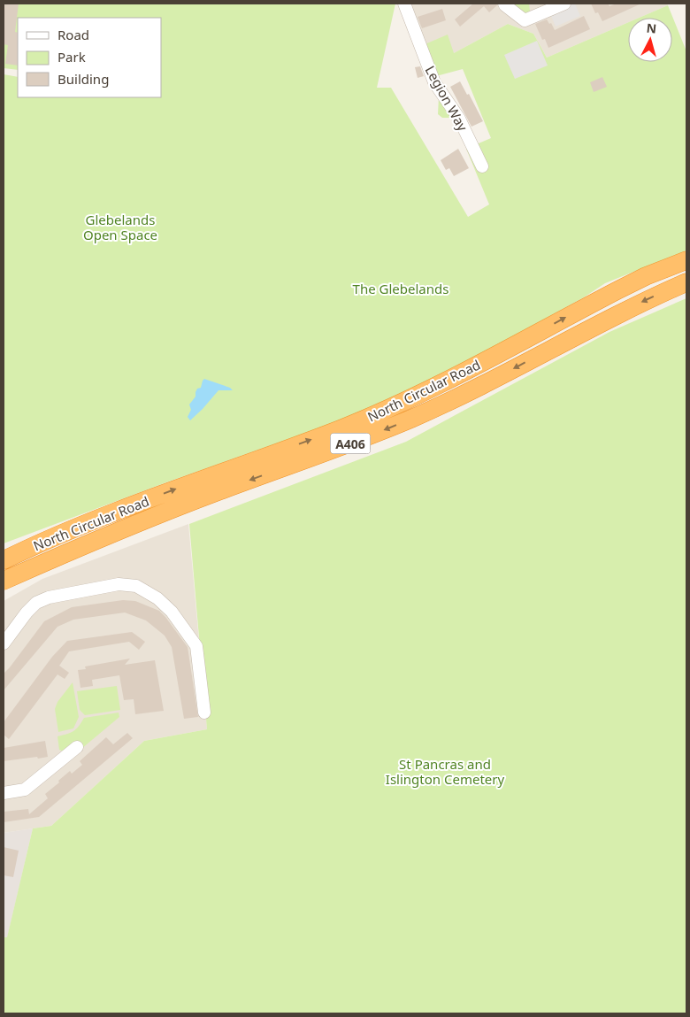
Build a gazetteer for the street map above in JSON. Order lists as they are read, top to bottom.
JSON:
{
  "streets": {
    "highway": ["North Circular Road", "A406"],
    "street": ["Legion Way"]
  },
  "parks": ["Glebelands Open Space", "The Glebelands", "St Pancras and Islington Cemetery"],
  "legend": ["Road", "Park", "Building"],
  "north": "top"
}
